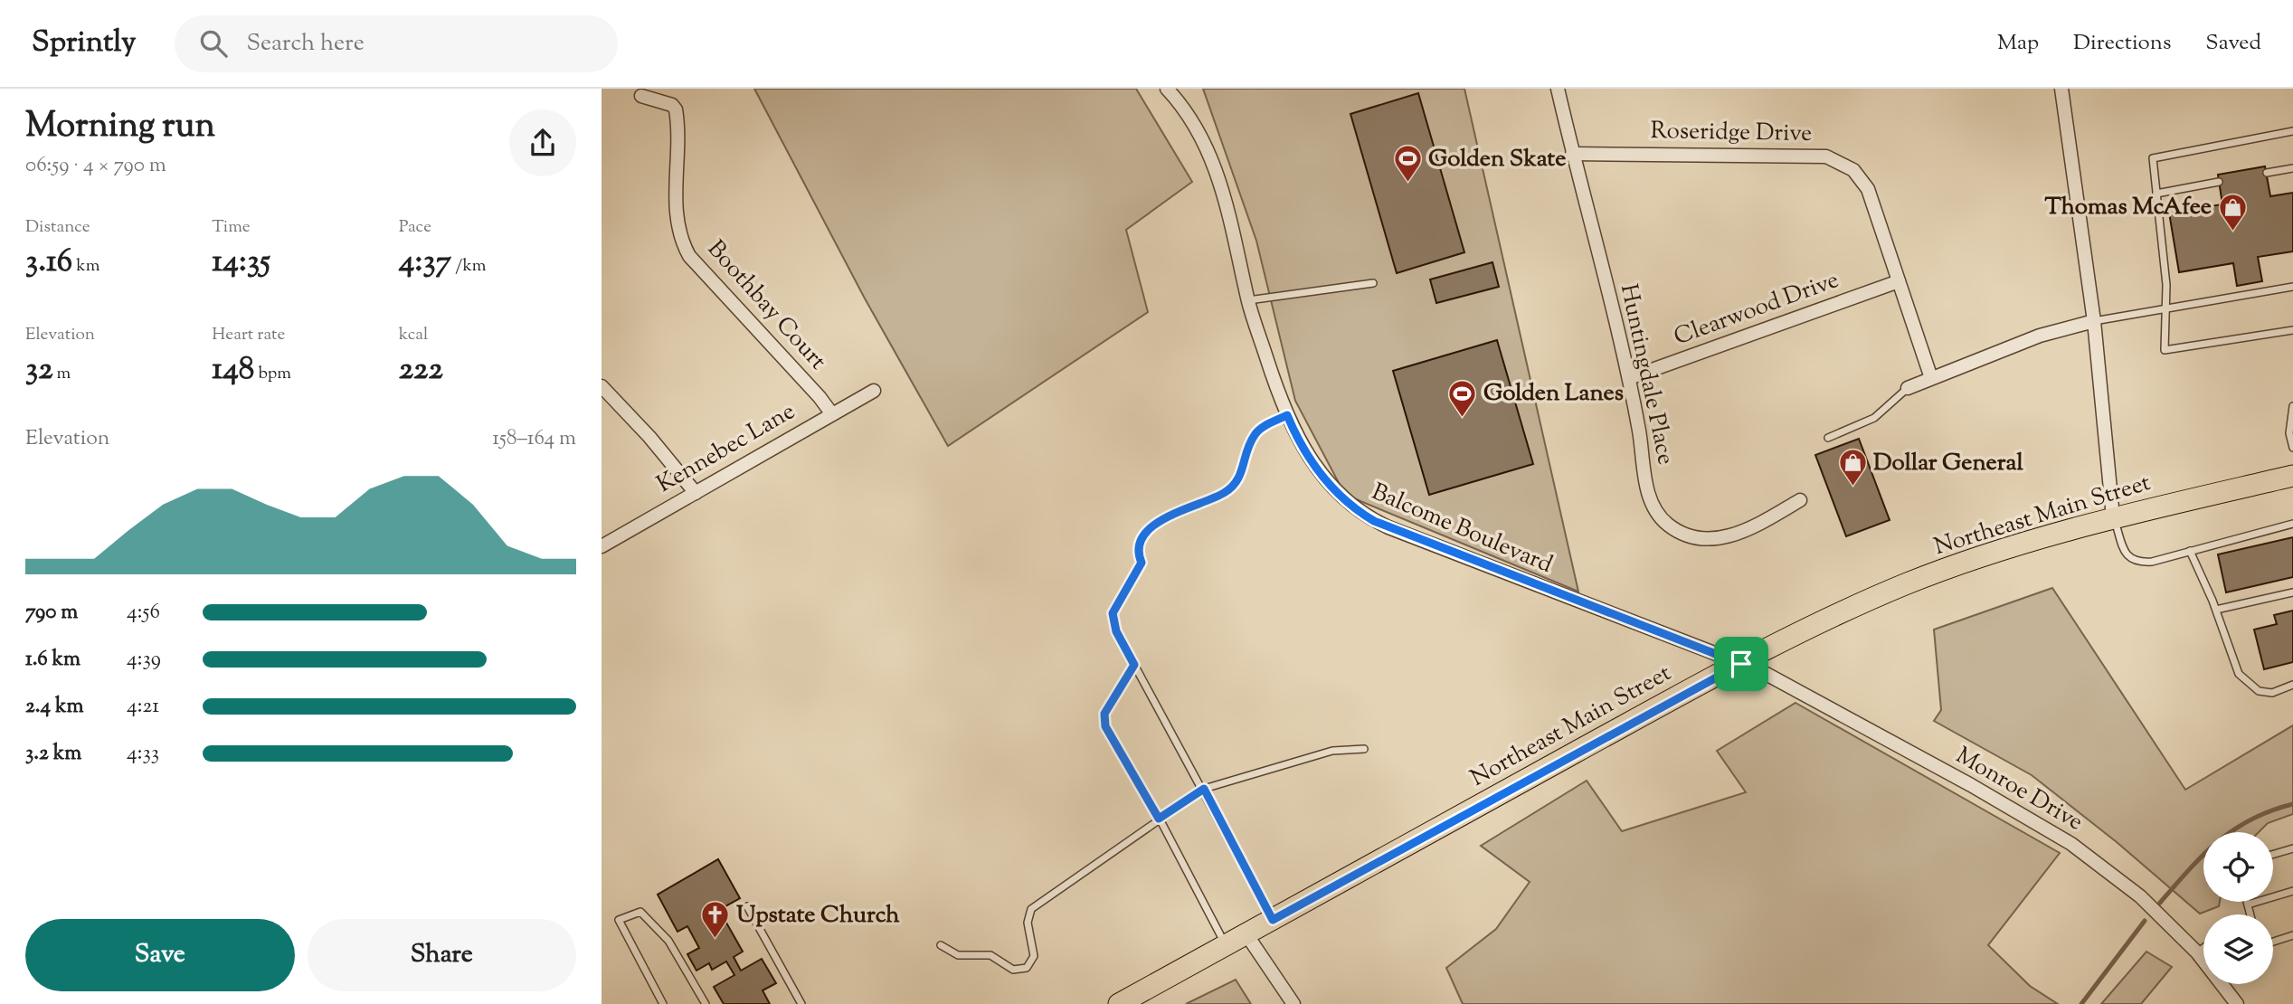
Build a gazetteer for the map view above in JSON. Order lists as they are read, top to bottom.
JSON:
{
  "streets": {
    "main road": ["Northeast Main Street"],
    "street": [
      "Roseridge Drive",
      "Boothbay Court",
      "Clearwood Drive",
      "Huntingdale Place",
      "Kennebec Lane",
      "Balcome Boulevard",
      "Monroe Drive"
    ]
  },
  "crossings": [
    ["Roseridge Drive", "Clearwood Drive"],
    ["Roseridge Drive", "Huntingdale Place"],
    ["Boothbay Court", "Kennebec Lane"],
    ["Clearwood Drive", "Huntingdale Place"],
    ["Northeast Main Street", "Balcome Boulevard"],
    ["Northeast Main Street", "Monroe Drive"],
    ["Balcome Boulevard", "Monroe Drive"]
  ],
  "places": {
    "sports": ["Golden Skate", "Golden Lanes"],
    "shop": ["Thomas McAfee", "Dollar General"],
    "church": ["Upstate Church"]
  },
  "page": {
    "header": "Sprintly",
    "search": "Search here",
    "nav": ["Map", "Directions", "Saved"],
    "heading": ["Morning run", "06:59 · 4 × 790 m"],
    "stats": [
      ["Distance", "3.16 km"],
      ["Time", "14:35"],
      ["Pace", "4:37 /km"],
      ["Elevation", "32 m"],
      ["Heart rate", "148 bpm"],
      ["kcal", "222"]
    ],
    "chart": ["Elevation", "158–164 m"],
    "list": [
      {
        "name": "790 m",
        "note": "4:56"
      },
      {
        "name": "1.6 km",
        "note": "4:39"
      },
      {
        "name": "2.4 km",
        "note": "4:21"
      },
      {
        "name": "3.2 km",
        "note": "4:33"
      }
    ],
    "buttons": ["Save", "Share"]
  }
}
